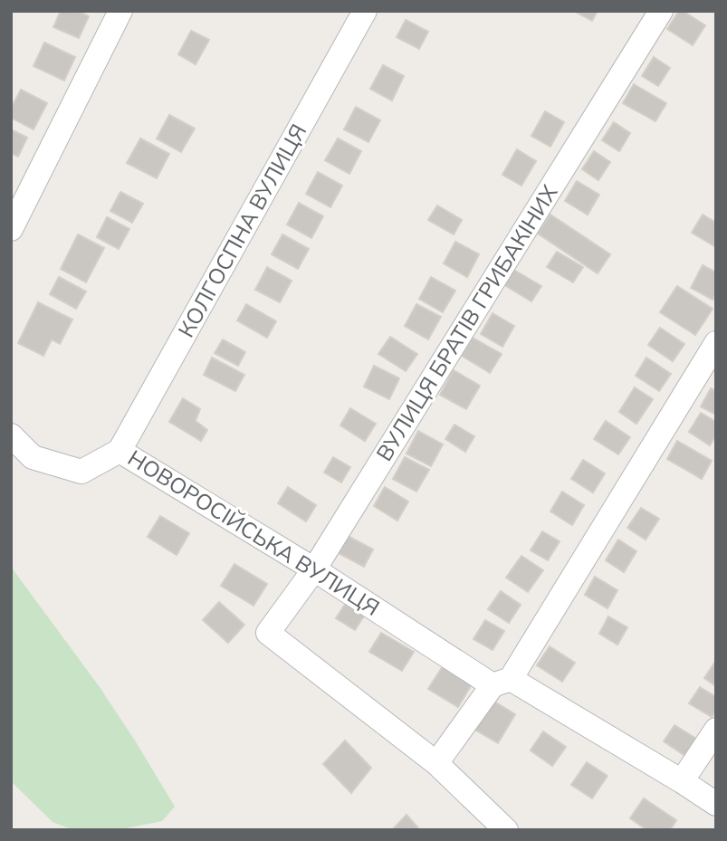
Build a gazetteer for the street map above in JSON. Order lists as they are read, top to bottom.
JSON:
{
  "streets": {
    "street": ["КОЛГОСПНА ВУЛИЦЯ", "ВУЛИЦЯ БРАТІВ ГРИБАКІНИХ", "НОВОРОСІЙСЬКА ВУЛИЦЯ"]
  },
  "crossings": [
    ["КОЛГОСПНА ВУЛИЦЯ", "НОВОРОСІЙСЬКА ВУЛИЦЯ"],
    ["ВУЛИЦЯ БРАТІВ ГРИБАКІНИХ", "НОВОРОСІЙСЬКА ВУЛИЦЯ"]
  ]
}
